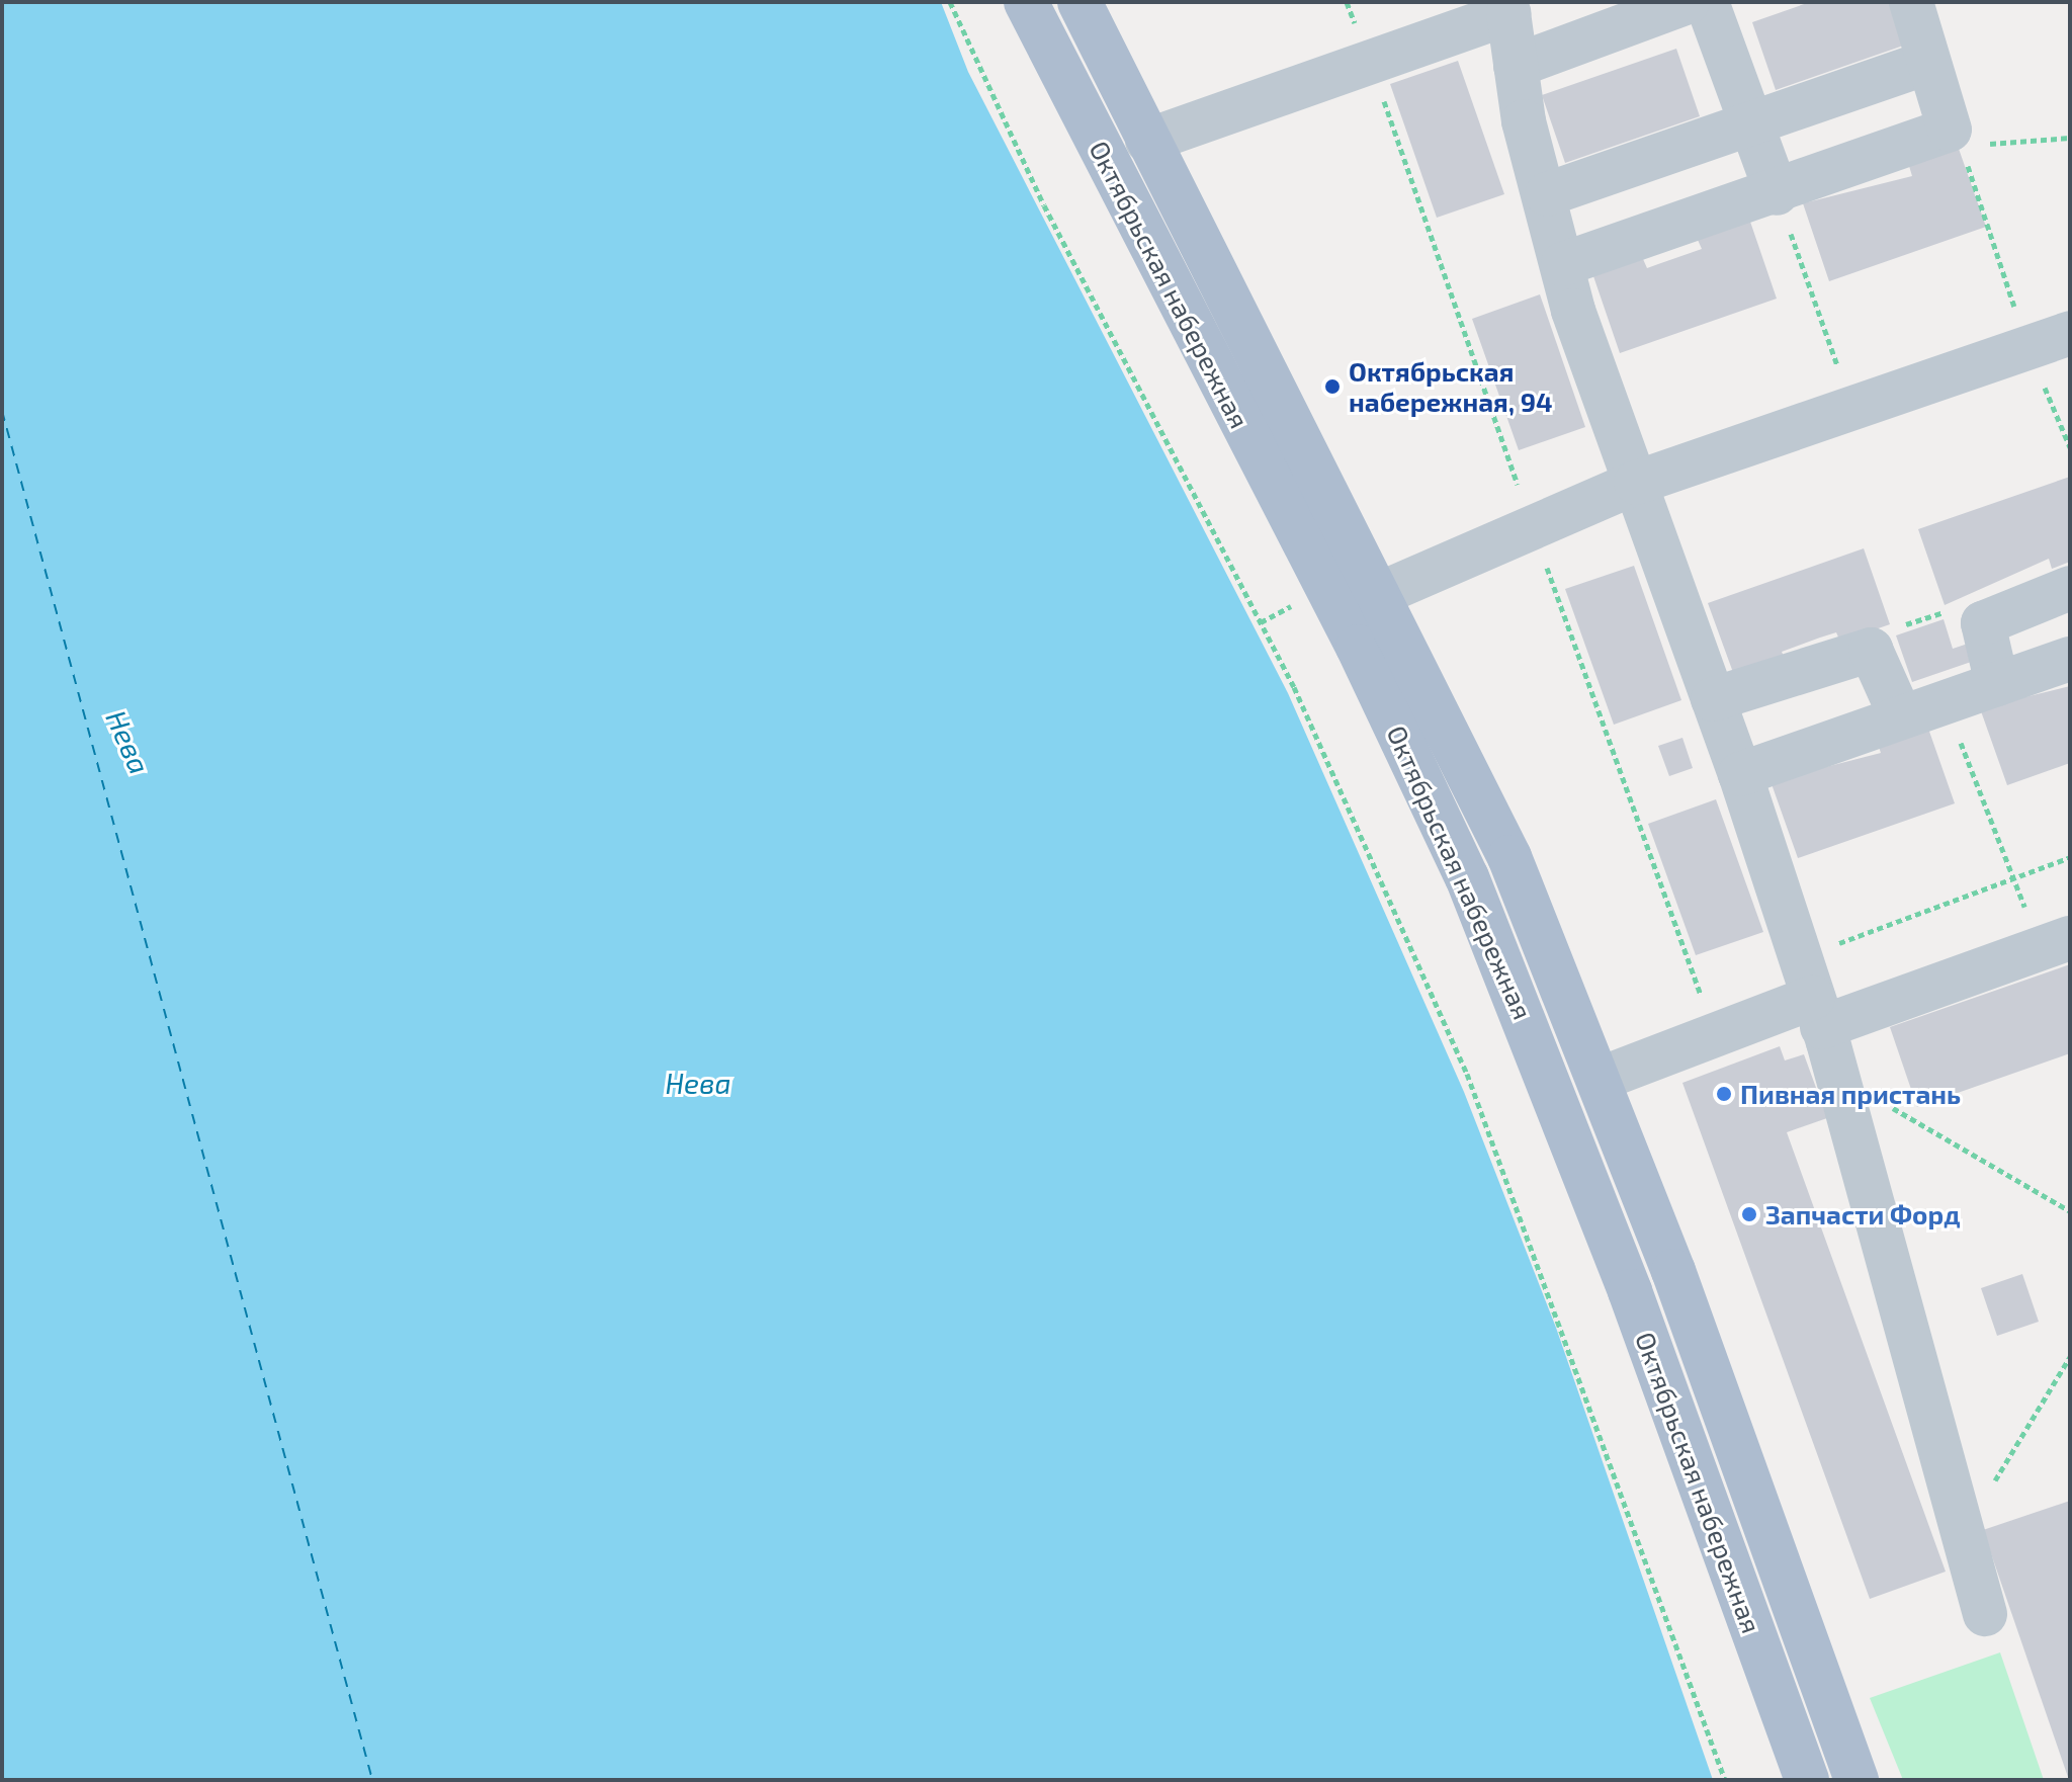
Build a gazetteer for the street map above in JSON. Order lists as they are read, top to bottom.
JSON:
{
  "streets": {
    "main road": ["Октябрьская набережная"]
  },
  "water": ["Нева"],
  "places": ["Октябрьская набережная, 94", "Пивная пристань", "Запчасти Форд"]
}
